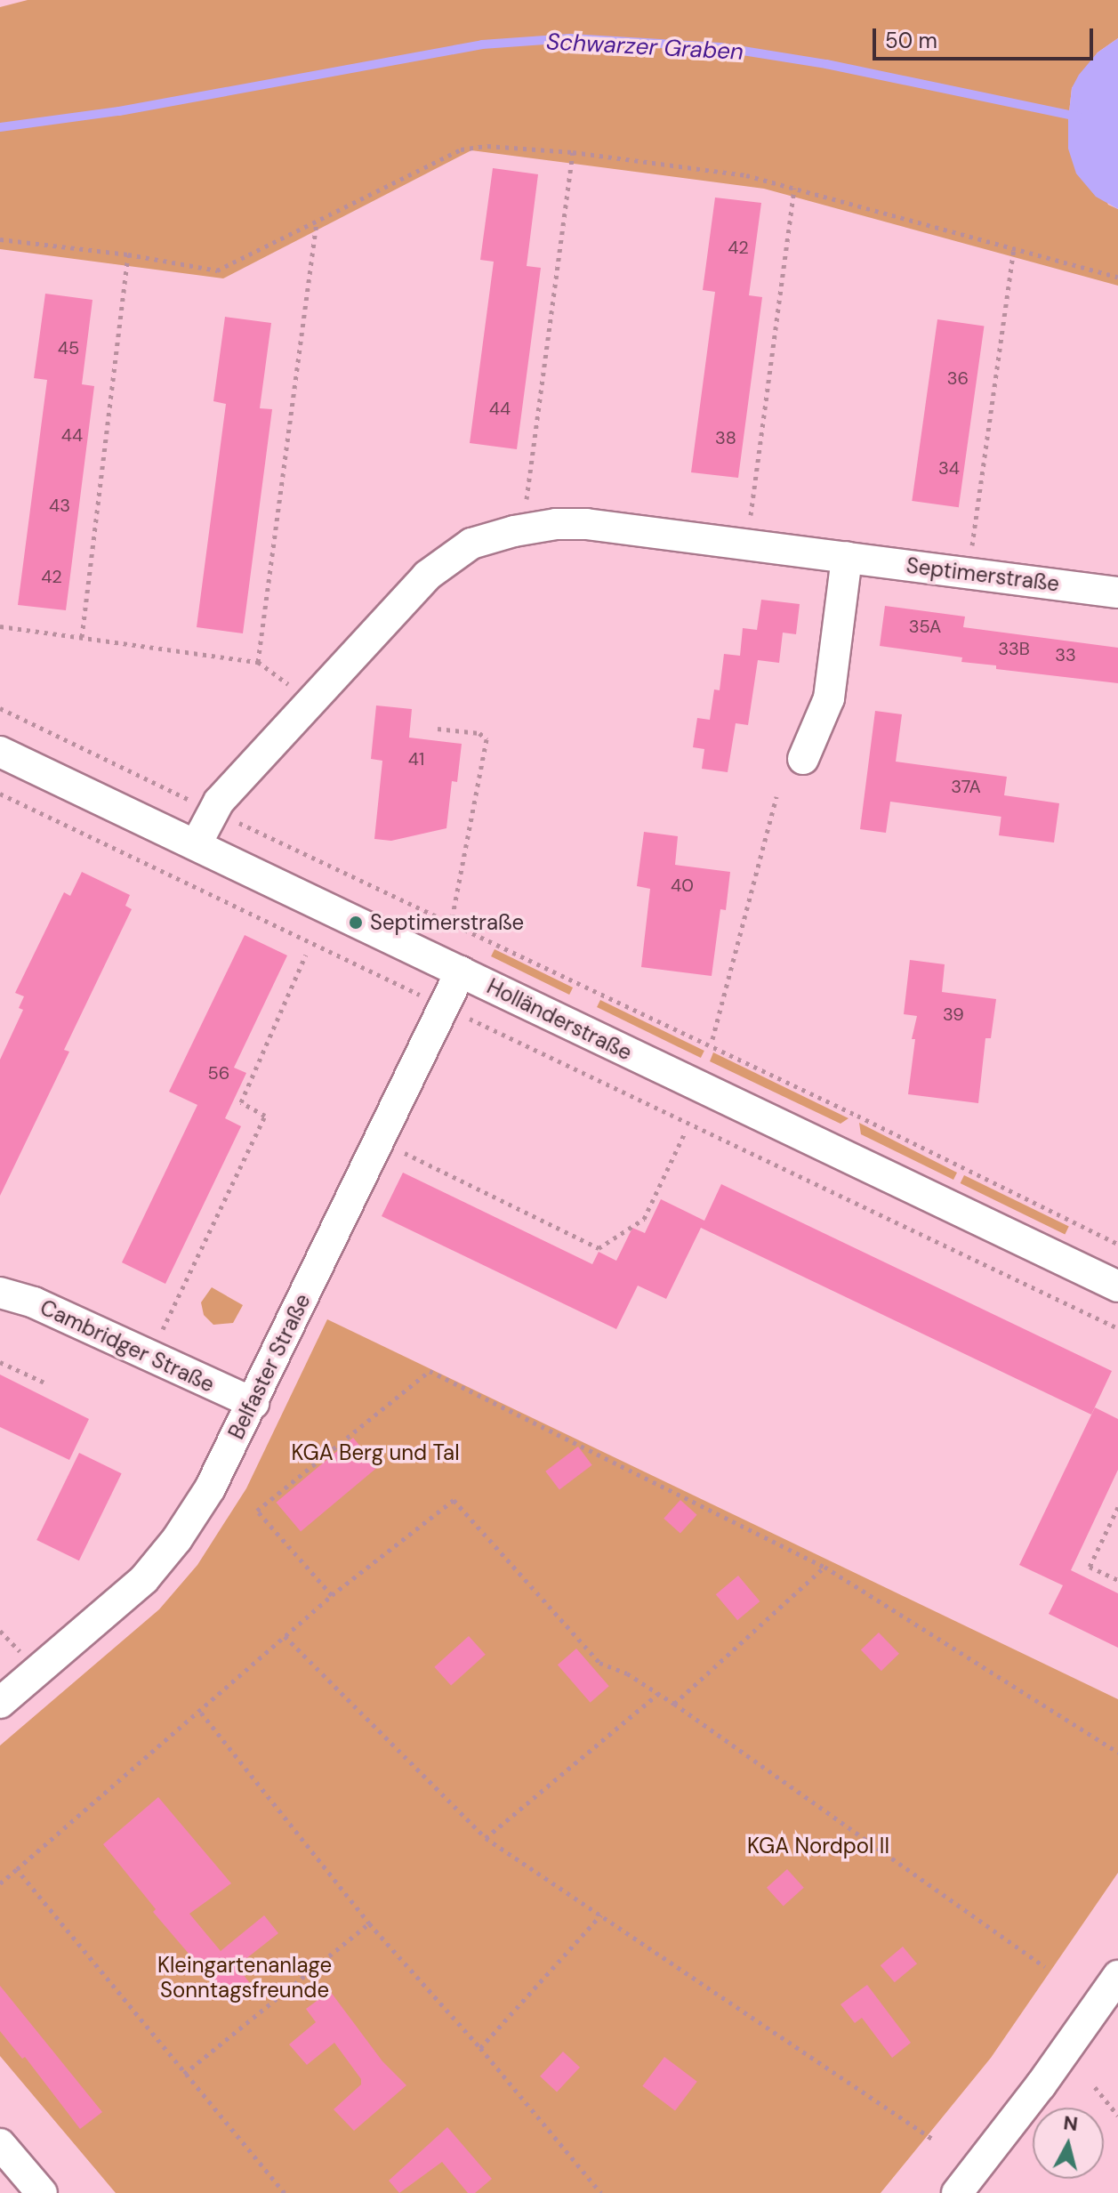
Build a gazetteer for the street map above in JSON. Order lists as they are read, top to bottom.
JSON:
{
  "streets": {
    "street": [
      "Septimerstraße",
      "Holländerstraße",
      "Cambridger Straße",
      "Belfaster Straße"
    ]
  },
  "crossings": [
    ["Septimerstraße", "Holländerstraße"],
    ["Holländerstraße", "Belfaster Straße"],
    ["Cambridger Straße", "Belfaster Straße"]
  ],
  "water": ["Schwarzer Graben"],
  "parks": ["KGA Berg und Tal", "KGA Nordpol II", "Kleingartenanlage Sonntagsfreunde"],
  "places": ["Septimerstraße"],
  "house_numbers": [
    "42",
    "45",
    "36",
    "44",
    "44",
    "38",
    "34",
    "43",
    "42",
    "35A",
    "33B",
    "33",
    "41",
    "37A",
    "40",
    "39",
    "56"
  ],
  "scale_bar": "50 m",
  "north": "top"
}
